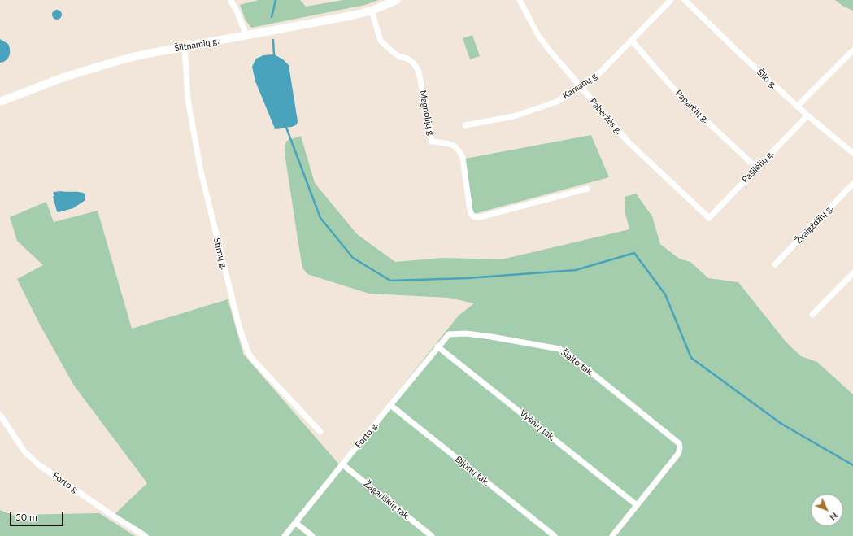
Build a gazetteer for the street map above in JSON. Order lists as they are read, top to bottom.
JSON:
{
  "streets": {
    "main road": ["Šiltnamių g."],
    "street": [
      "Šilo g.",
      "Kamanų g.",
      "Paparčių g.",
      "Magnolijų g.",
      "Paberžės g.",
      "Pašilėlių g.",
      "Žvaigždžių g.",
      "Stirnų g.",
      "Šlaito tak.",
      "Vyšnių tak.",
      "Forto g.",
      "Bijūnų tak.",
      "Žagariškių tak."
    ]
  },
  "crossings": [
    ["Šiltnamių g.", "Magnolijų g."],
    ["Šiltnamių g.", "Stirnų g."],
    ["Šilo g.", "Pašilėlių g."],
    ["Kamanų g.", "Paparčių g."],
    ["Kamanų g.", "Paberžės g."],
    ["Paparčių g.", "Pašilėlių g."],
    ["Paberžės g.", "Pašilėlių g."],
    ["Šlaito tak.", "Vyšnių tak."],
    ["Šlaito tak.", "Forto g."],
    ["Vyšnių tak.", "Forto g."],
    ["Forto g.", "Bijūnų tak."],
    ["Forto g.", "Žagariškių tak."]
  ],
  "scale_bar": "50 m",
  "north": "bottom right"
}
